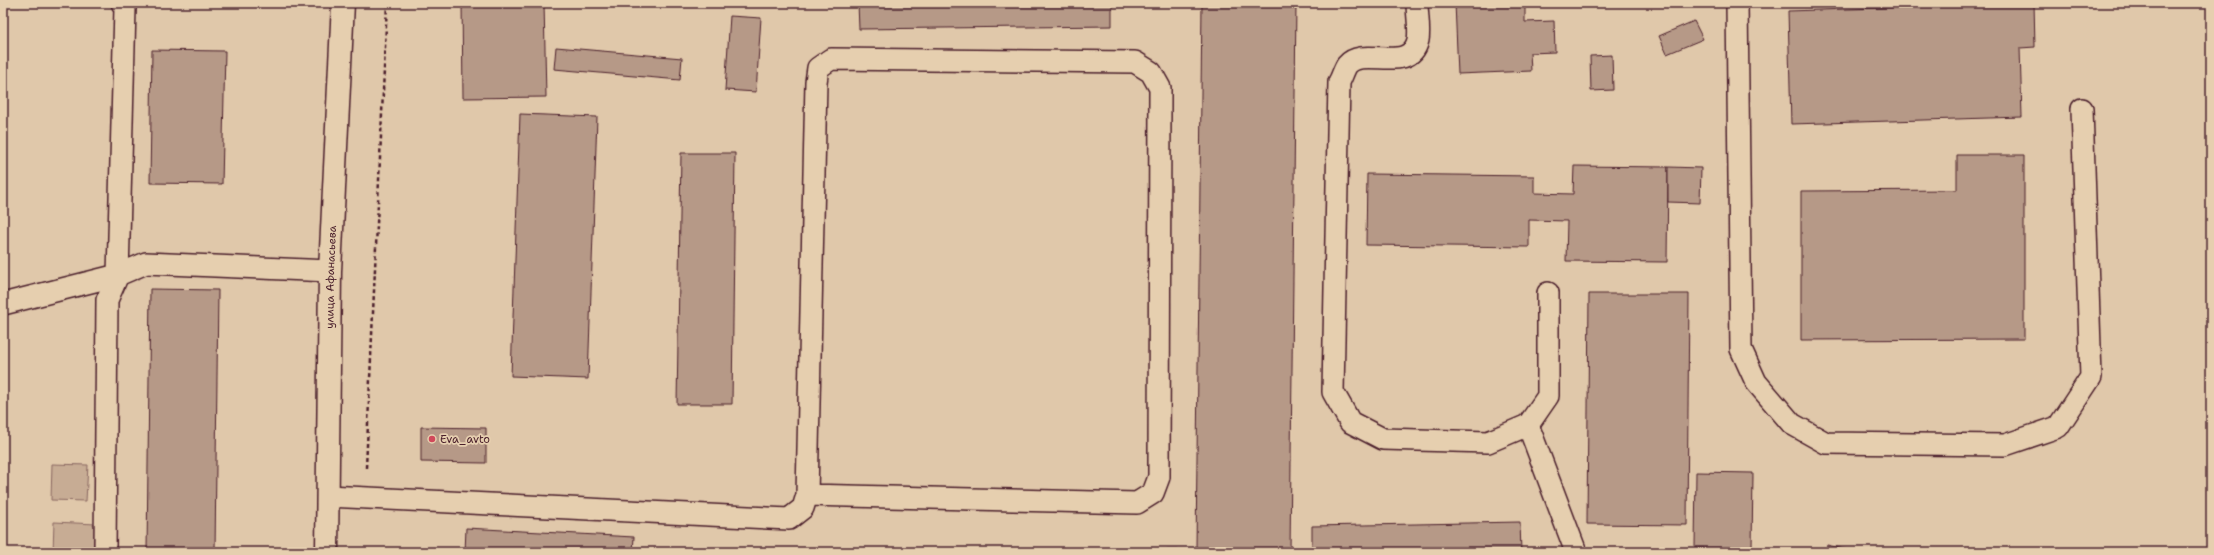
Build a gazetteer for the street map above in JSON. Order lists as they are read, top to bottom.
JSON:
{
  "streets": {
    "street": ["улица Афанасьева"]
  },
  "places": ["Eva_avto"]
}
